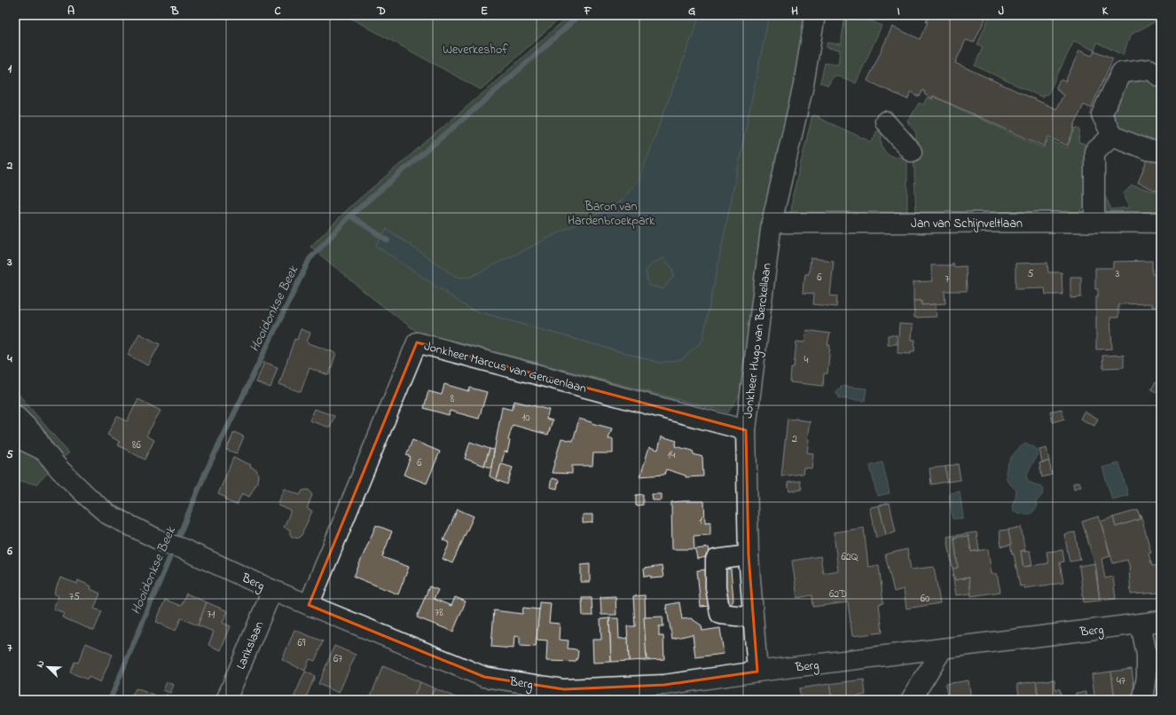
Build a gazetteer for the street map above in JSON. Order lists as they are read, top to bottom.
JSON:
{
  "streets": {
    "street": [
      "Jan van Schijnveltlaan",
      "Jonkheer Hugo van Berckellaan",
      "Jonkheer Marcus van Gerwenlaan",
      "Berg",
      "Larikslaan"
    ]
  },
  "crossings": [
    ["Jan van Schijnveltlaan", "Jonkheer Hugo van Berckellaan"],
    ["Jonkheer Hugo van Berckellaan", "Jonkheer Marcus van Gerwenlaan"],
    ["Jonkheer Hugo van Berckellaan", "Berg"],
    ["Jonkheer Marcus van Gerwenlaan", "Berg"],
    ["Berg", "Larikslaan"]
  ],
  "water": ["Hooidonkse Beek"],
  "parks": ["Weverkeshof", "Baron van Hardenbroekpark"],
  "house_numbers": [
    "5",
    "3",
    "6",
    "7",
    "4",
    "8",
    "10",
    "2",
    "86",
    "14",
    "6",
    "1",
    "62Q",
    "62D",
    "75",
    "60",
    "78",
    "71",
    "69",
    "67",
    "47"
  ],
  "north": "top left",
  "grid": {
    "columns": [
      "A",
      "B",
      "C",
      "D",
      "E",
      "F",
      "G",
      "H",
      "I",
      "J",
      "K"
    ],
    "rows": [
      "1",
      "2",
      "3",
      "4",
      "5",
      "6",
      "7"
    ]
  }
}
